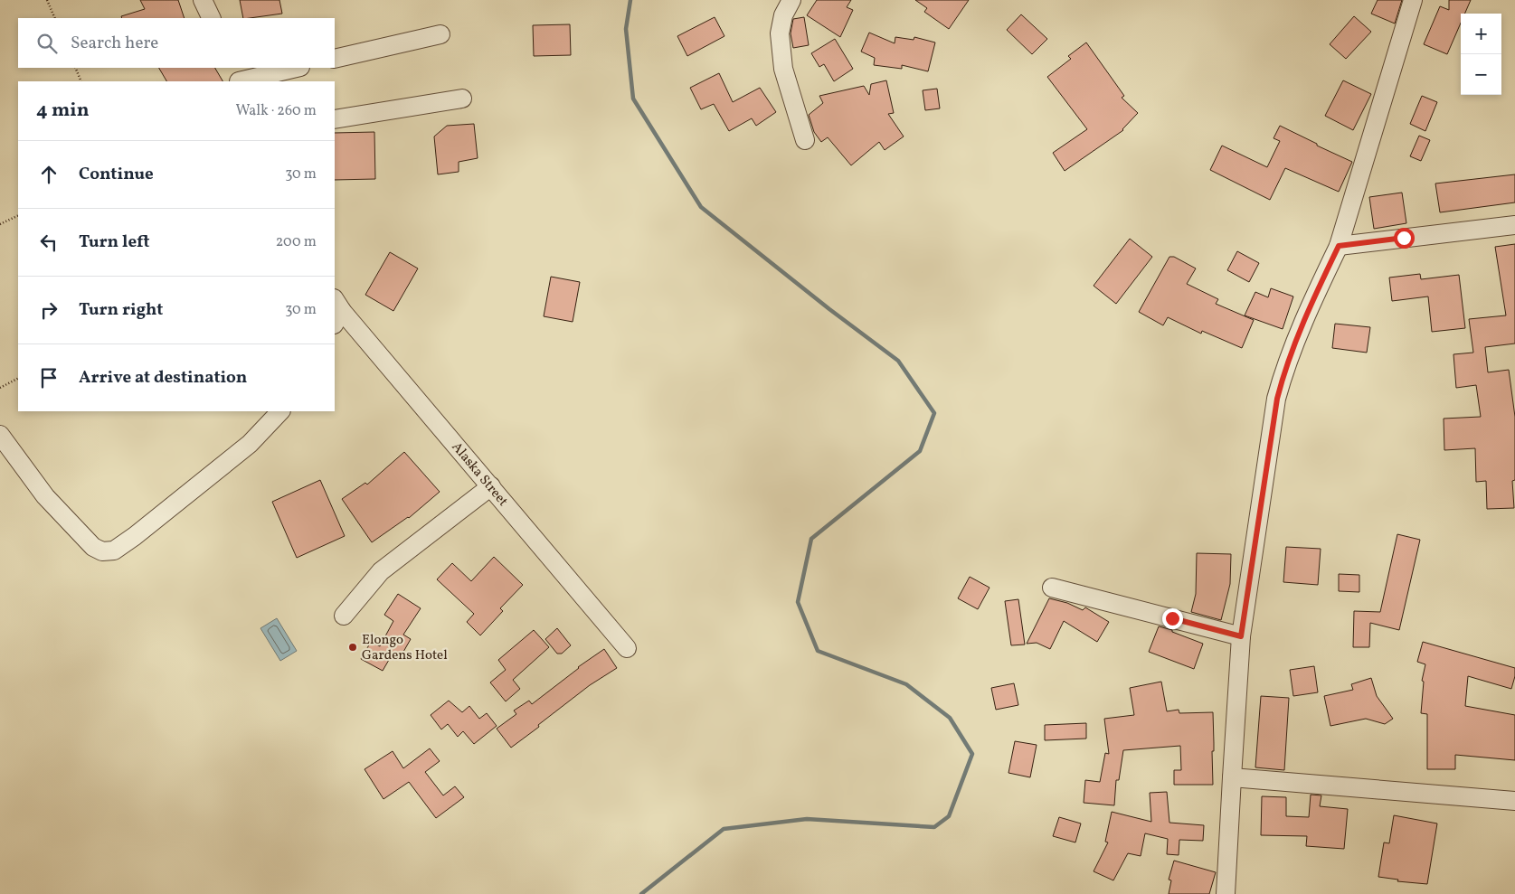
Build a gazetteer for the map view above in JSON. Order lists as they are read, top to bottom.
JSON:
{
  "streets": {
    "street": ["Alaska Street"]
  },
  "places": ["Elongo Gardens Hotel"],
  "page": {
    "map_buttons": ["+", "−"],
    "search": "Search here",
    "heading": ["4 min", "Walk · 260 m"],
    "list": [
      ["Continue", "30 m"],
      ["Turn left", "200 m"],
      ["Turn right", "30 m"],
      "Arrive at destination"
    ]
  }
}
